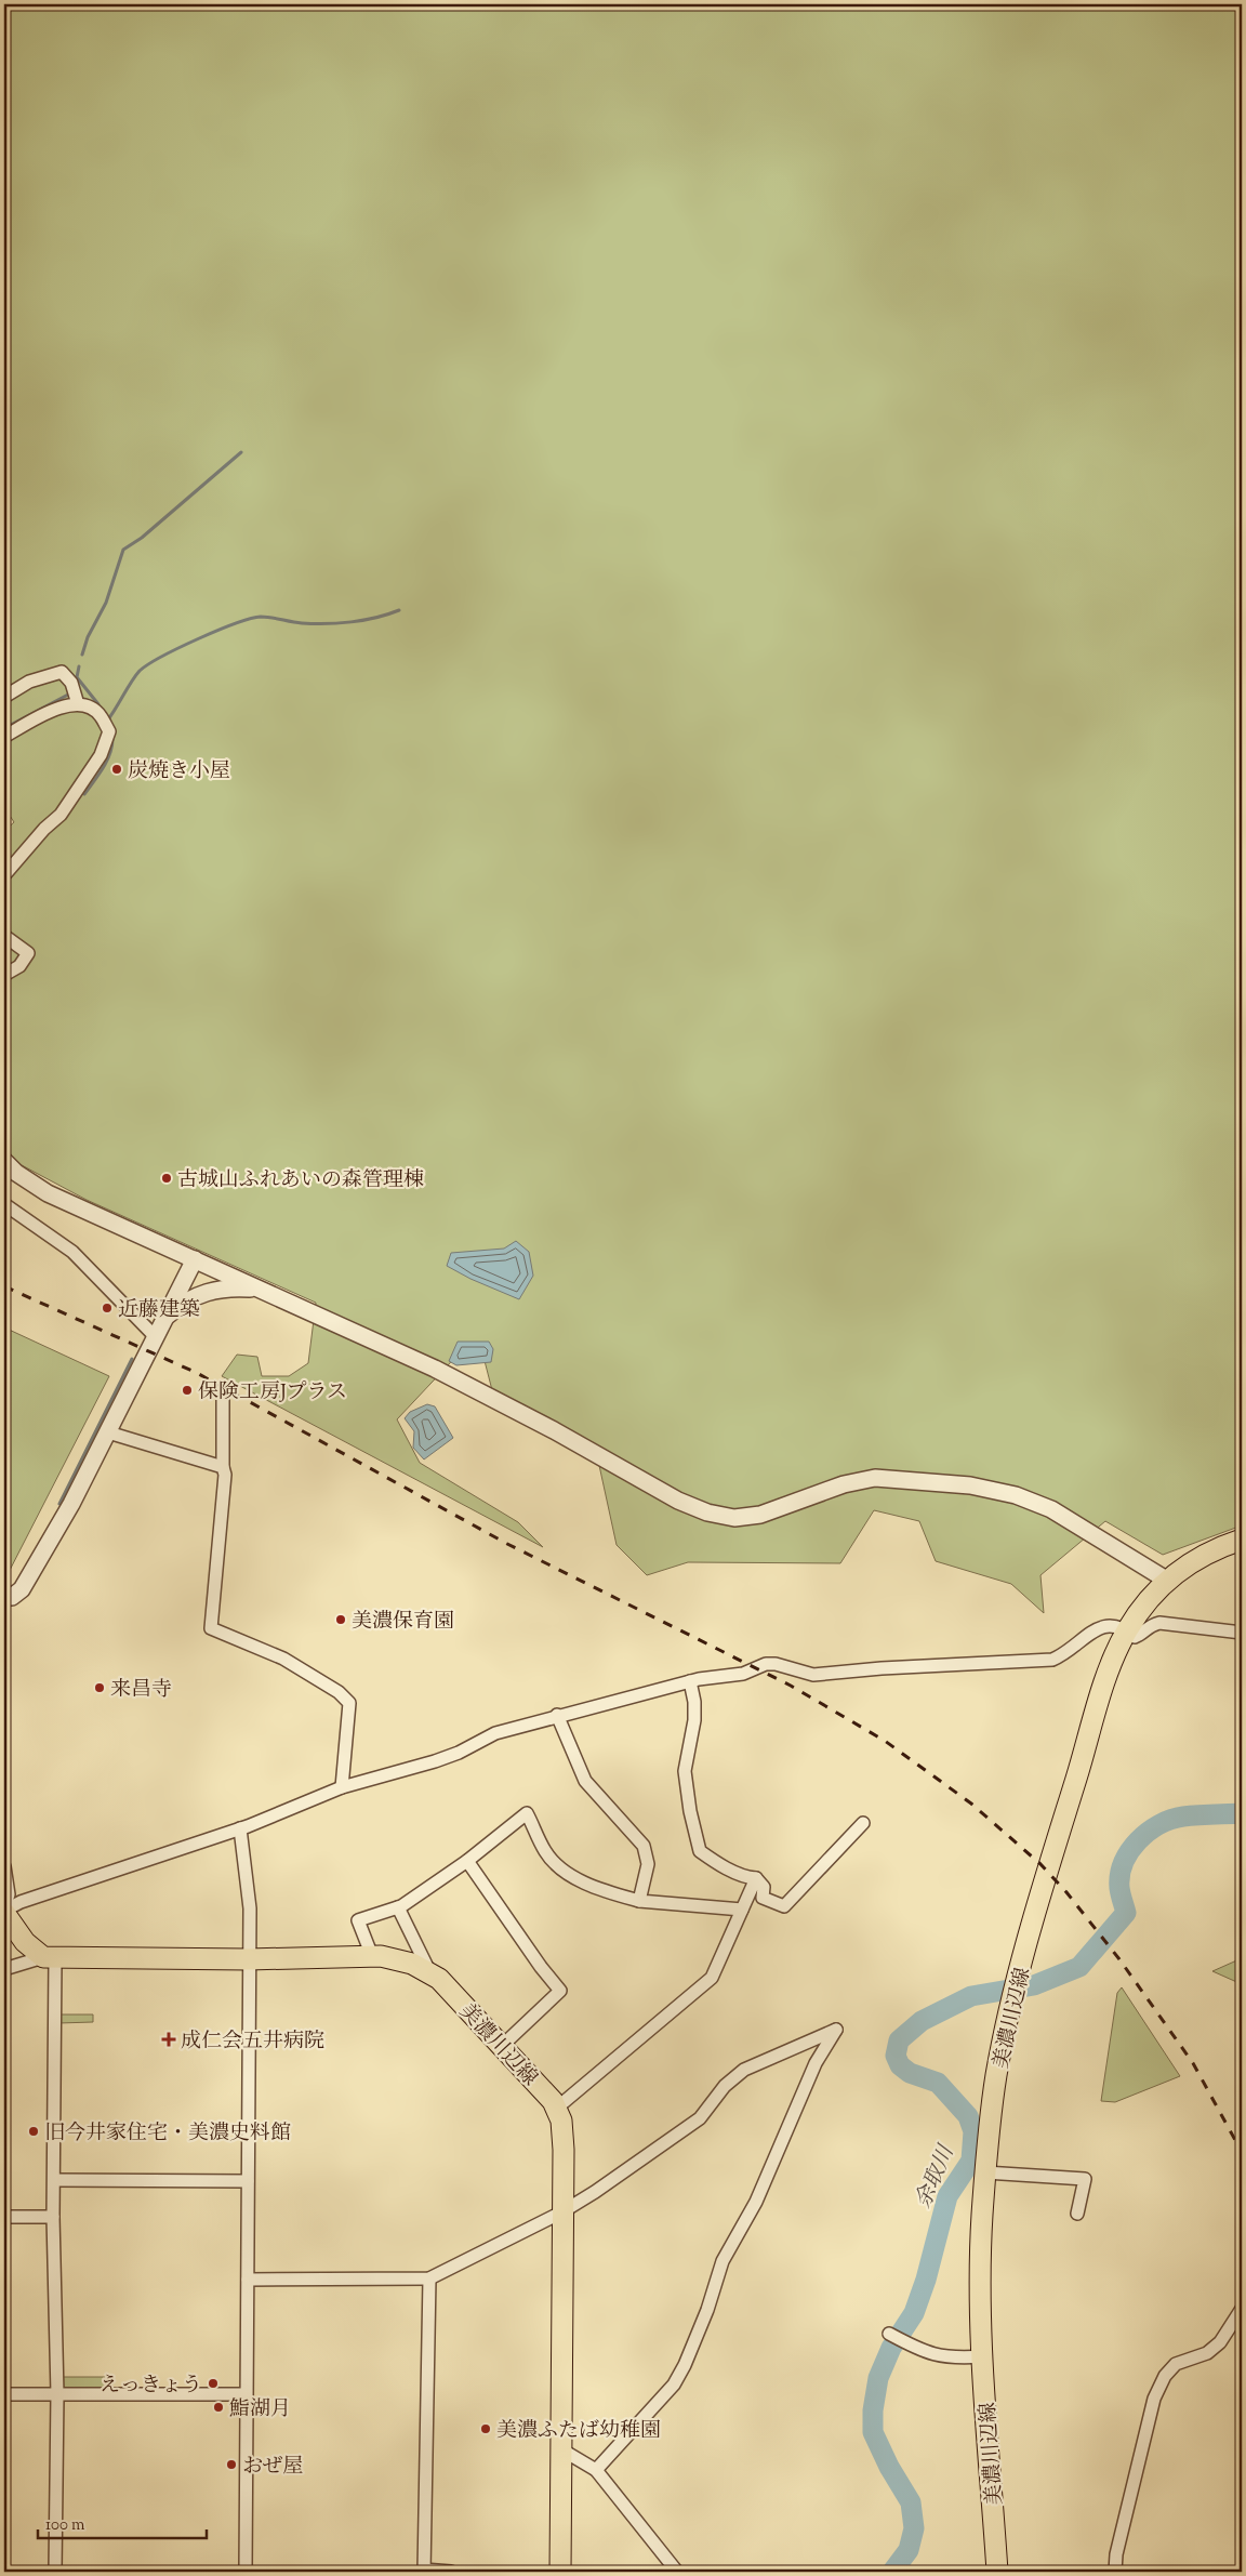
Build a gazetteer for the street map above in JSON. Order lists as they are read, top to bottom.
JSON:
{
  "streets": {
    "main road": ["美濃川辺線"]
  },
  "water": ["余取川"],
  "places": {
    "other": [
      "炭焼き小屋",
      "古城山ふれあいの森管理棟",
      "近藤建築",
      "保険工房Jプラス",
      "美濃保育園",
      "来昌寺",
      "旧今井家住宅・美濃史料館",
      "えっきょう",
      "鮨湖月",
      "美濃ふたば幼稚園",
      "おぜ屋"
    ],
    "health": ["成仁会五井病院"]
  },
  "scale_bar": "100 m"
}
